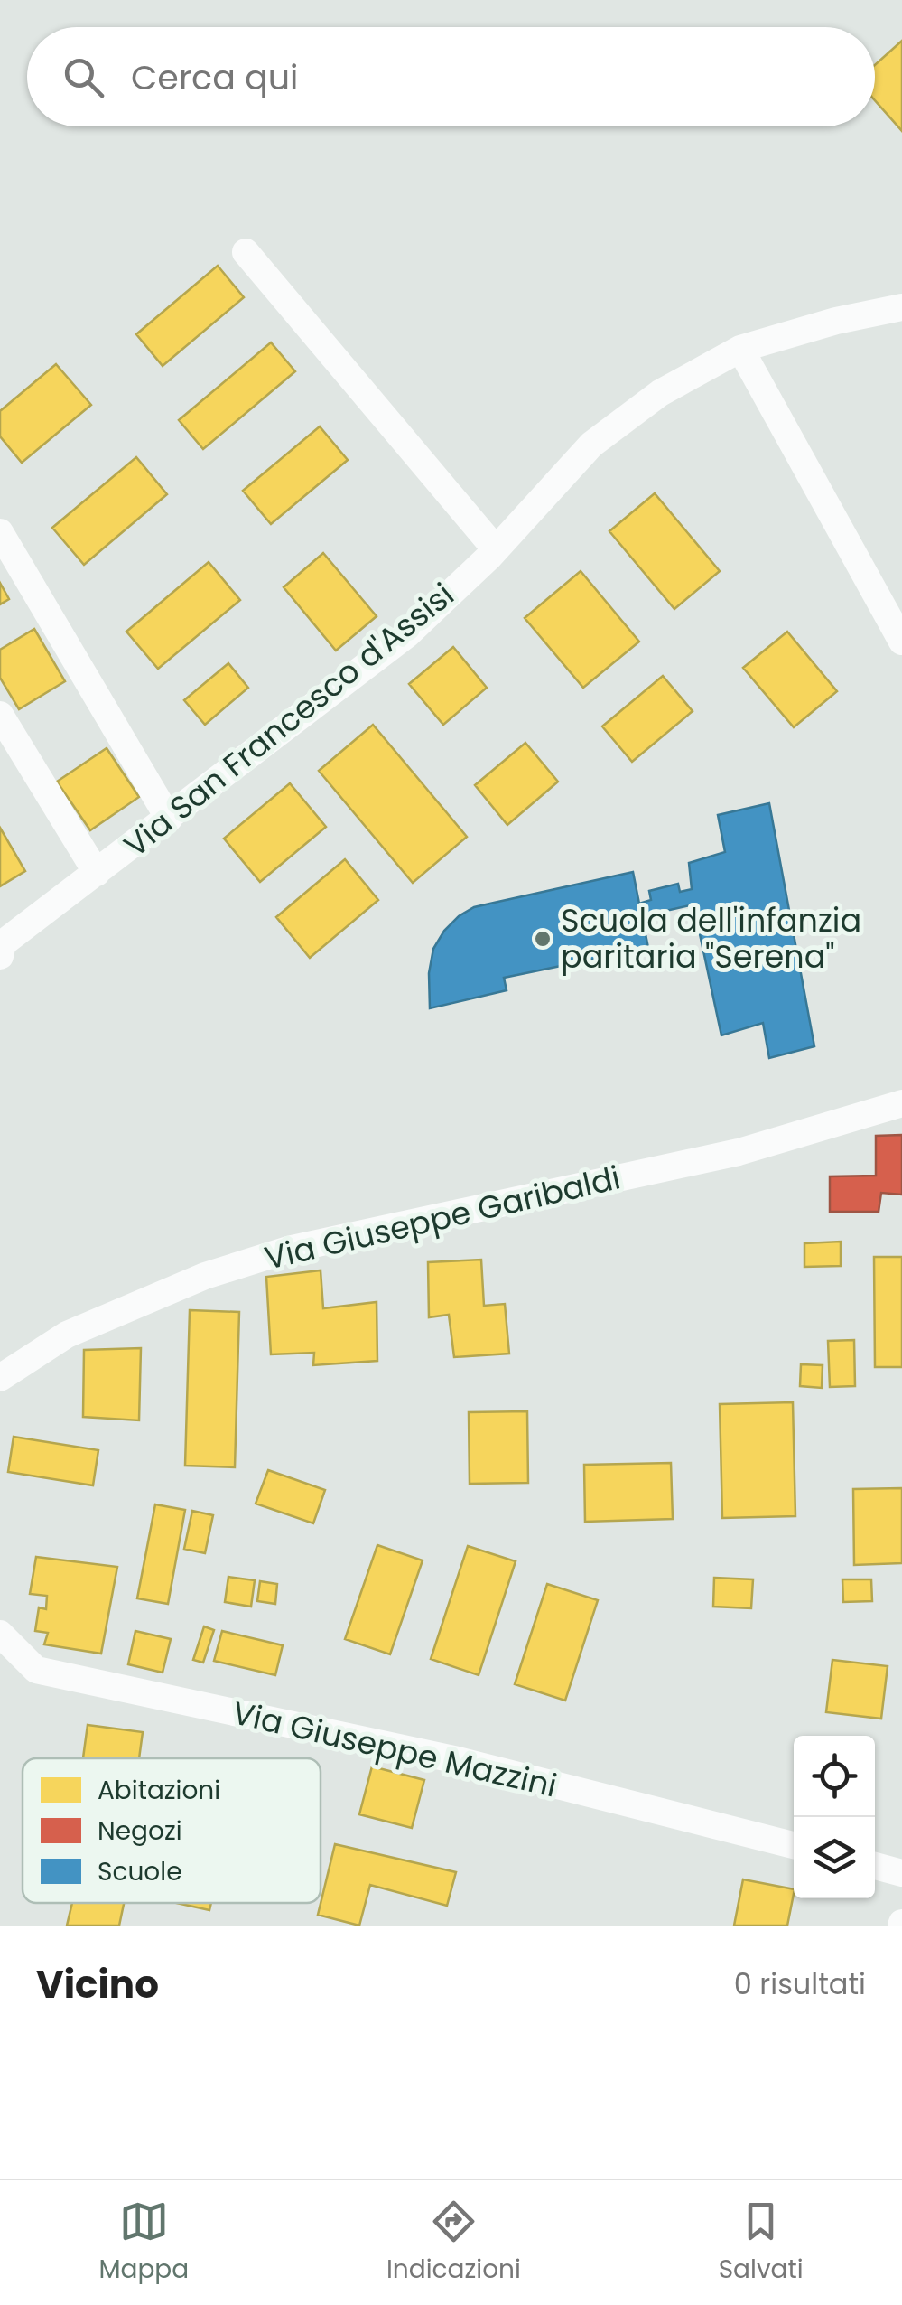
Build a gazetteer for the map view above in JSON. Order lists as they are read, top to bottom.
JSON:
{
  "streets": {
    "street": ["Via San Francesco d'Assisi", "Via Giuseppe Garibaldi", "Via Giuseppe Mazzini"]
  },
  "places": ["Scuola dell'infanzia paritaria \"Serena\""],
  "legend": ["Abitazioni", "Negozi", "Scuole"],
  "page": {
    "search": "Cerca qui",
    "heading": ["Vicino", "0 risultati"],
    "nav": ["Mappa", "Indicazioni", "Salvati"]
  }
}
